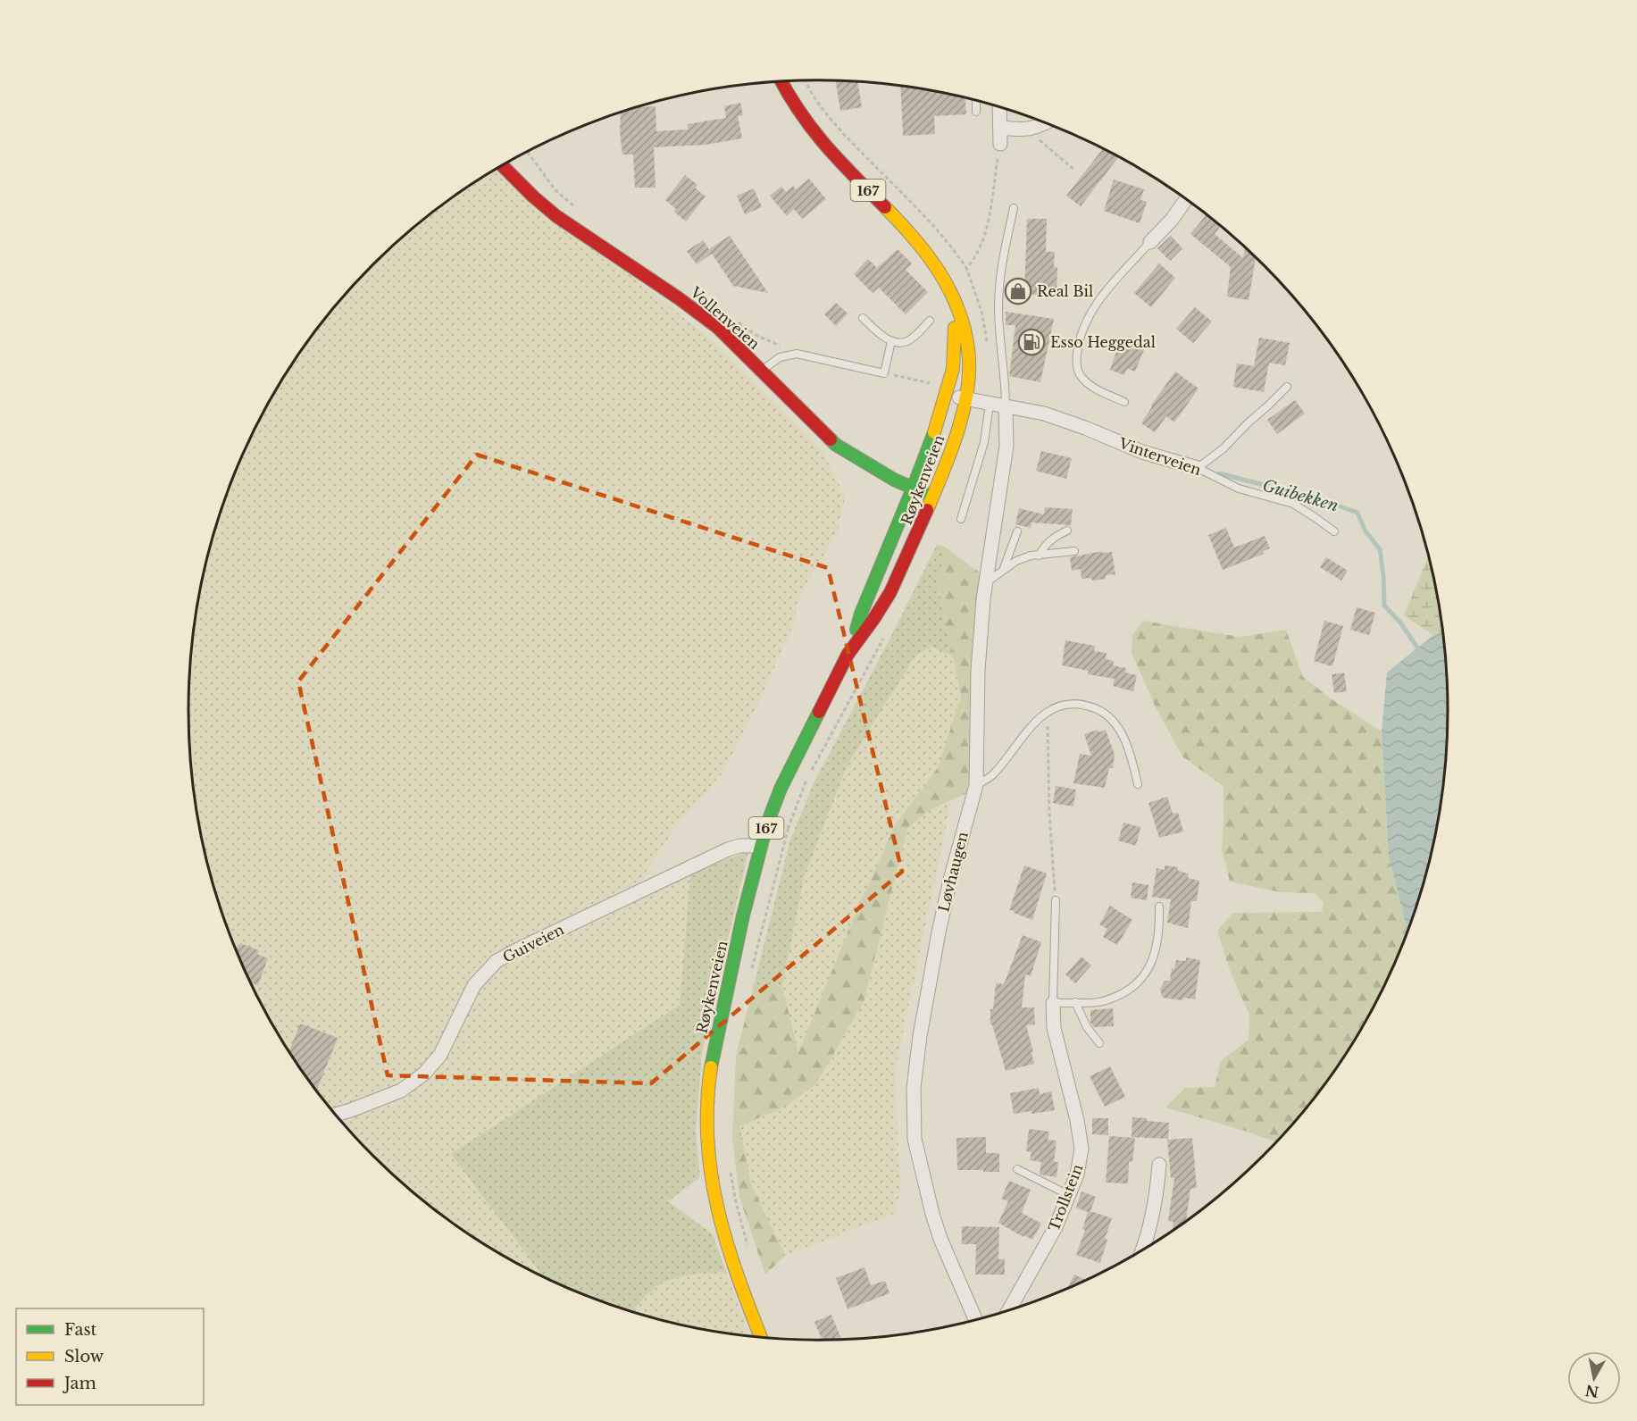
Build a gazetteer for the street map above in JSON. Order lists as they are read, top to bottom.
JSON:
{
  "streets": {
    "main road": ["167", "Vollenveien", "Røykenveien"],
    "street": [
      "Vinterveien",
      "Løvhaugen",
      "Guiveien",
      "Trollstein"
    ]
  },
  "crossings": [
    ["Vollenveien", "Røykenveien"],
    ["Vinterveien", "Røykenveien"],
    ["Vinterveien", "Løvhaugen"],
    ["Røykenveien", "Guiveien"]
  ],
  "water": ["Guibekken"],
  "places": {
    "shop": ["Real Bil"],
    "fuel station": ["Esso Heggedal"]
  },
  "legend": ["Fast", "Slow", "Jam"],
  "north": "bottom"
}
